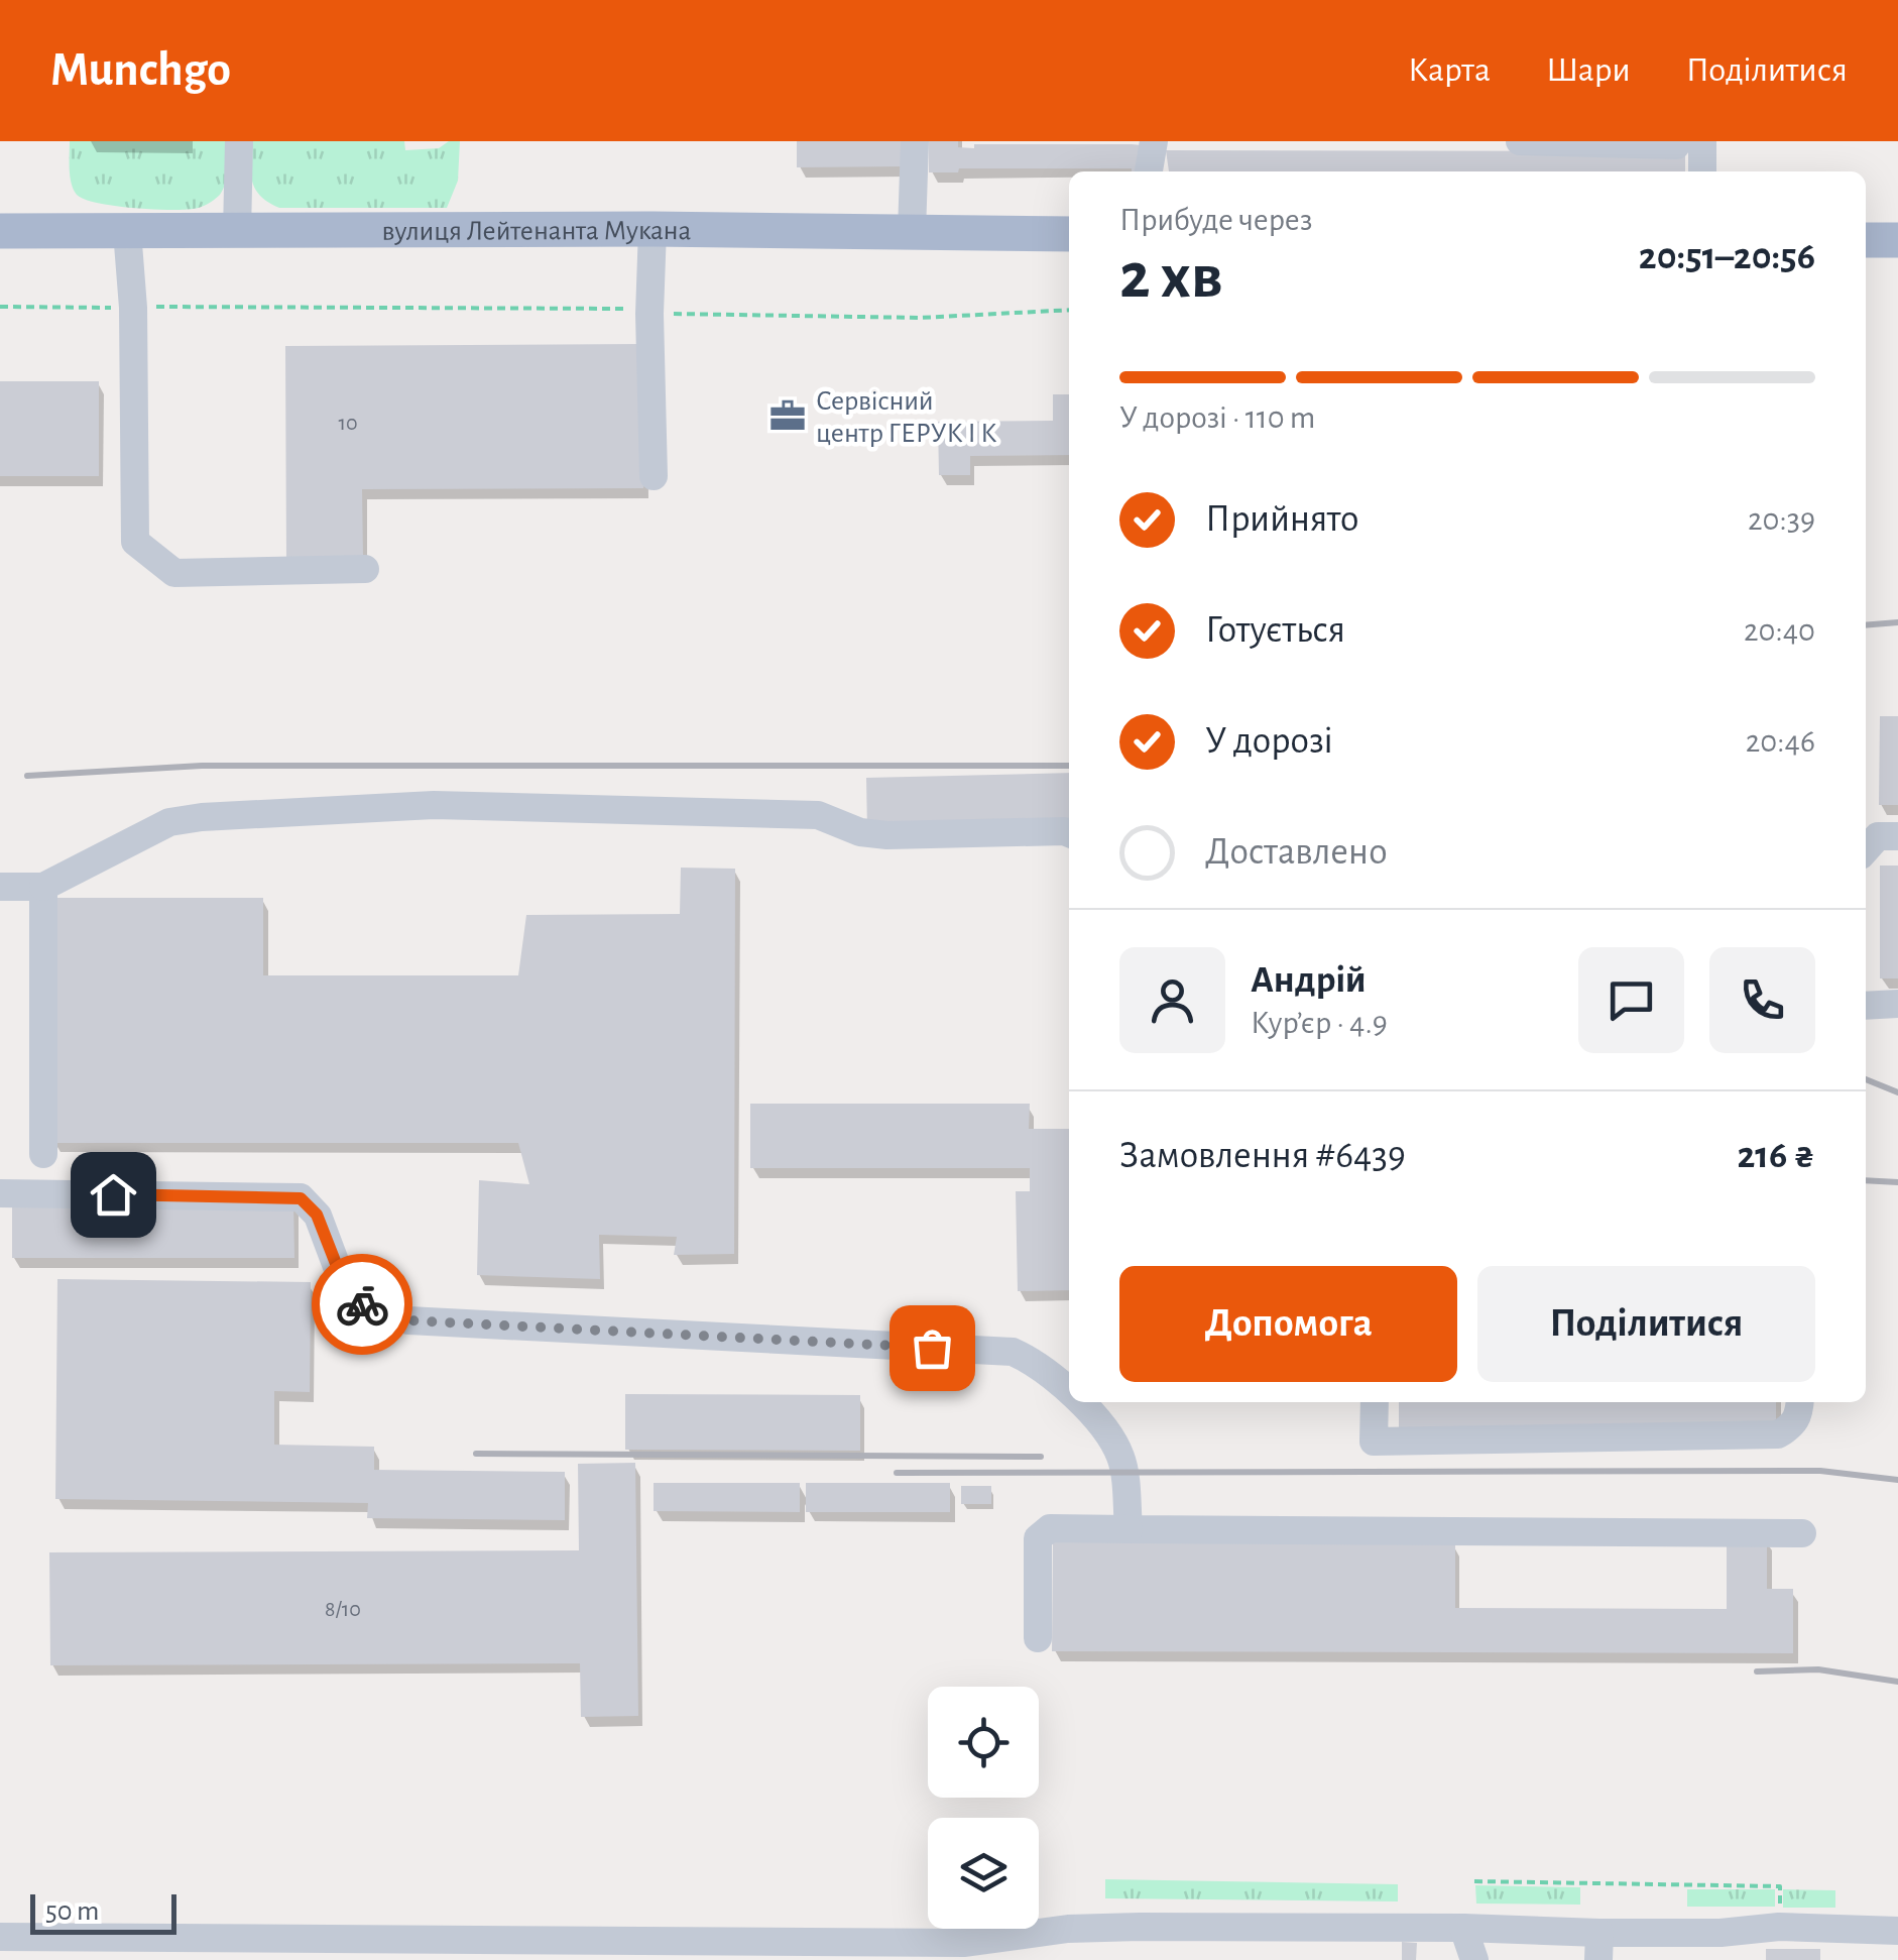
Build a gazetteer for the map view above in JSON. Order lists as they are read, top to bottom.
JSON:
{
  "streets": {
    "main road": ["вулиця Лейтенанта Мукана"]
  },
  "places": {
    "office": ["Сервісний центр ГЕРУК І К"]
  },
  "house_numbers": ["10", "8/10"],
  "scale_bar": "50 m",
  "page": {
    "header": "Munchgo",
    "nav": ["Карта", "Шари", "Поділитися"],
    "heading": ["2 хв", "Прибуде через", "20:51–20:56"],
    "panel": [
      "Андрій",
      "Кур’єр · 4.9",
      "Замовлення #6439",
      "216 ₴"
    ],
    "bar": "У дорозі · 110 m",
    "list": [
      ["Прийнято", "20:39"],
      ["Готується", "20:40"],
      ["У дорозі", "20:46"],
      "Доставлено"
    ],
    "buttons": ["Допомога", "Поділитися"],
    "scale": "50 m"
  }
}
